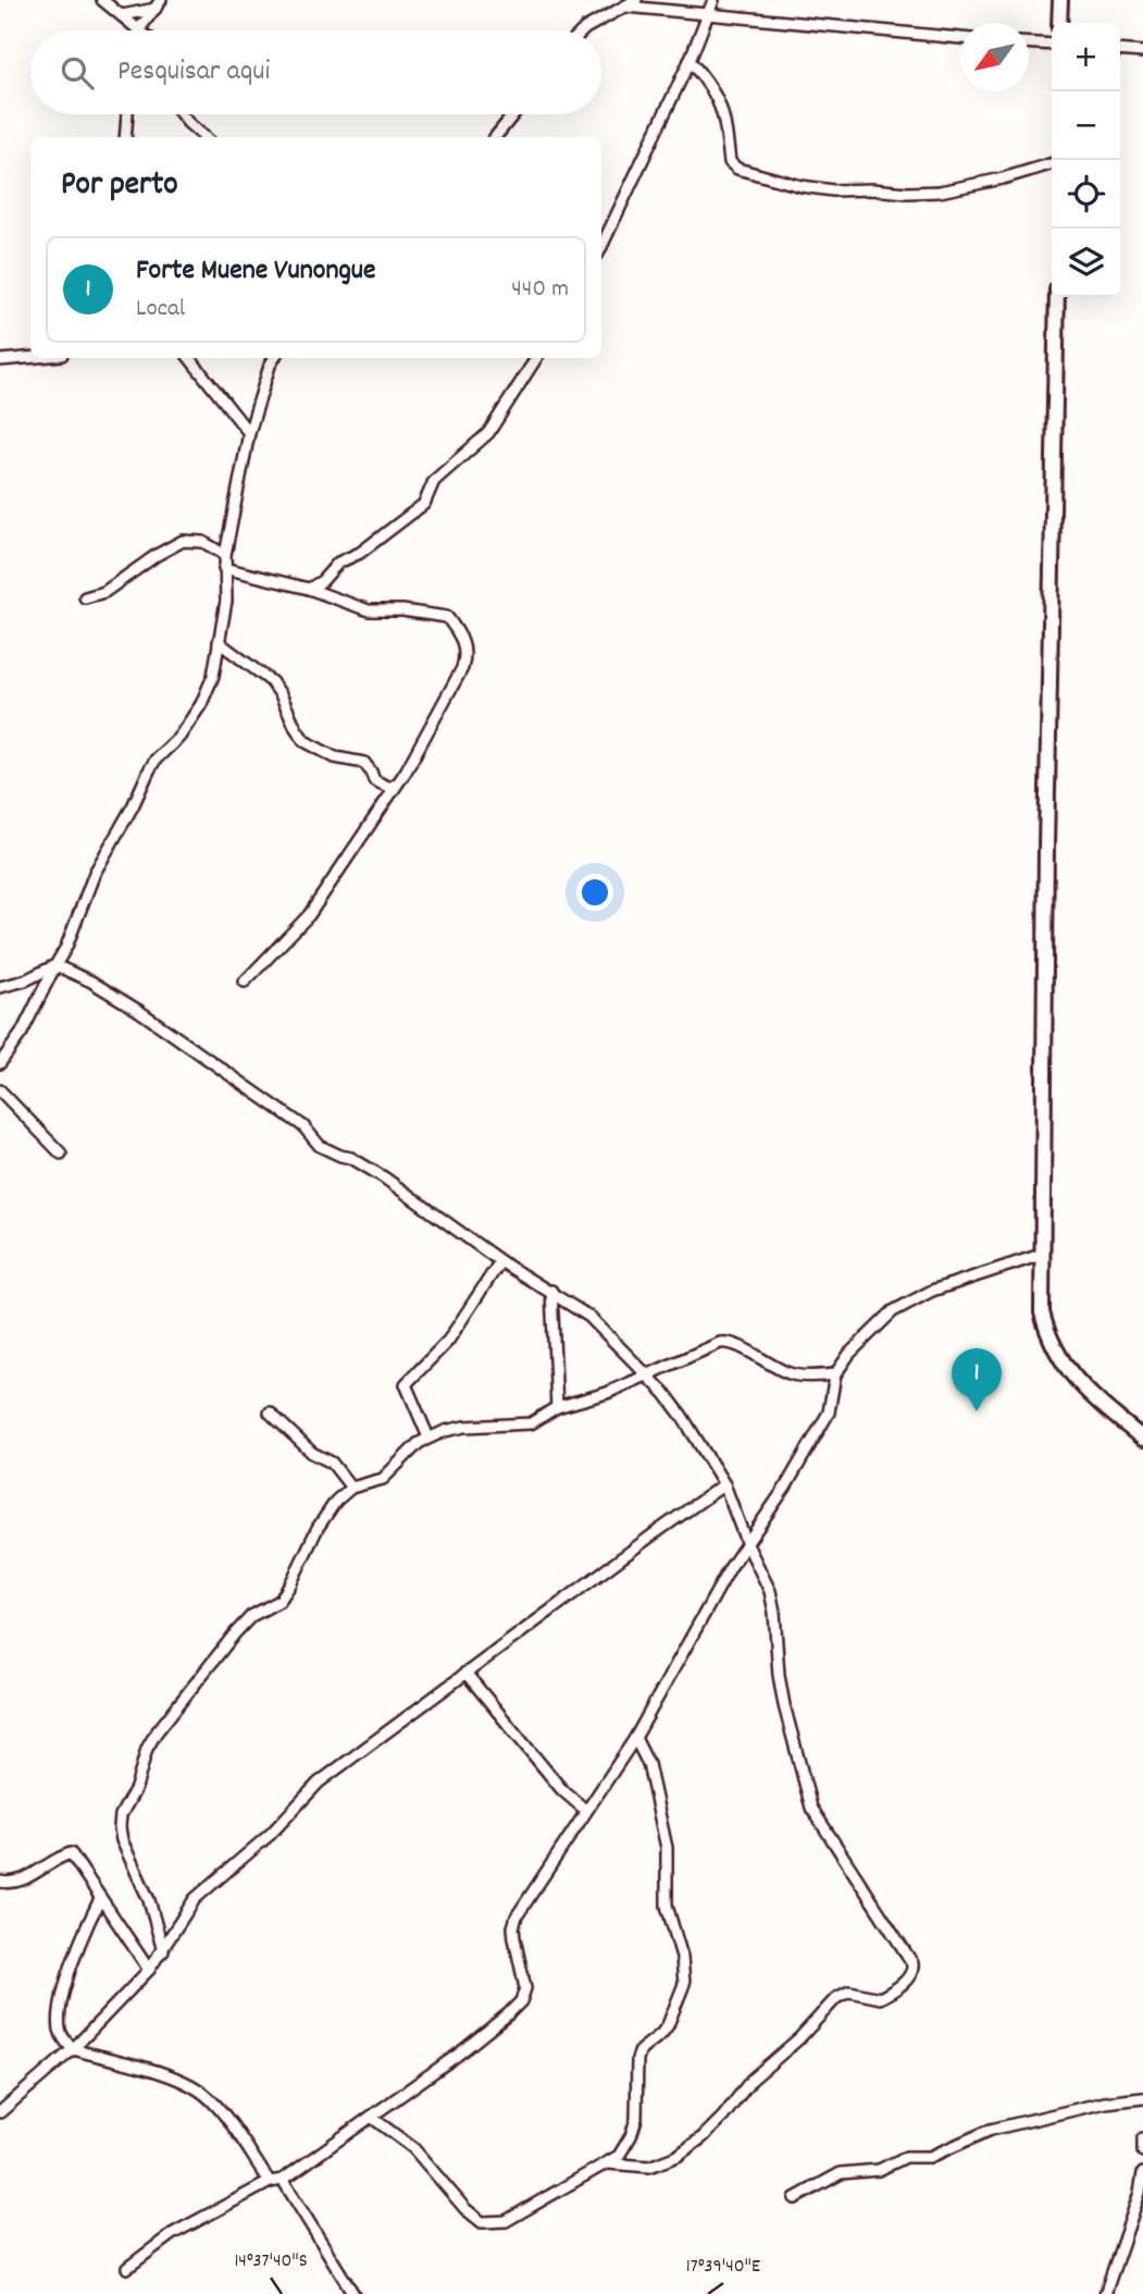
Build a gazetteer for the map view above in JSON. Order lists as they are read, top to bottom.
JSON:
{
  "north": "bottom left",
  "page": {
    "map_buttons": ["+", "−"],
    "search": "Pesquisar aqui",
    "heading": "Por perto",
    "list": [
      {
        "mark": "1",
        "name": "Forte Muene Vunongue",
        "note": "Local",
        "value": "440 m"
      }
    ],
    "pins": "1"
  },
  "coordinates": ["14°37'40\"S", "17°39'40\"E"]
}
